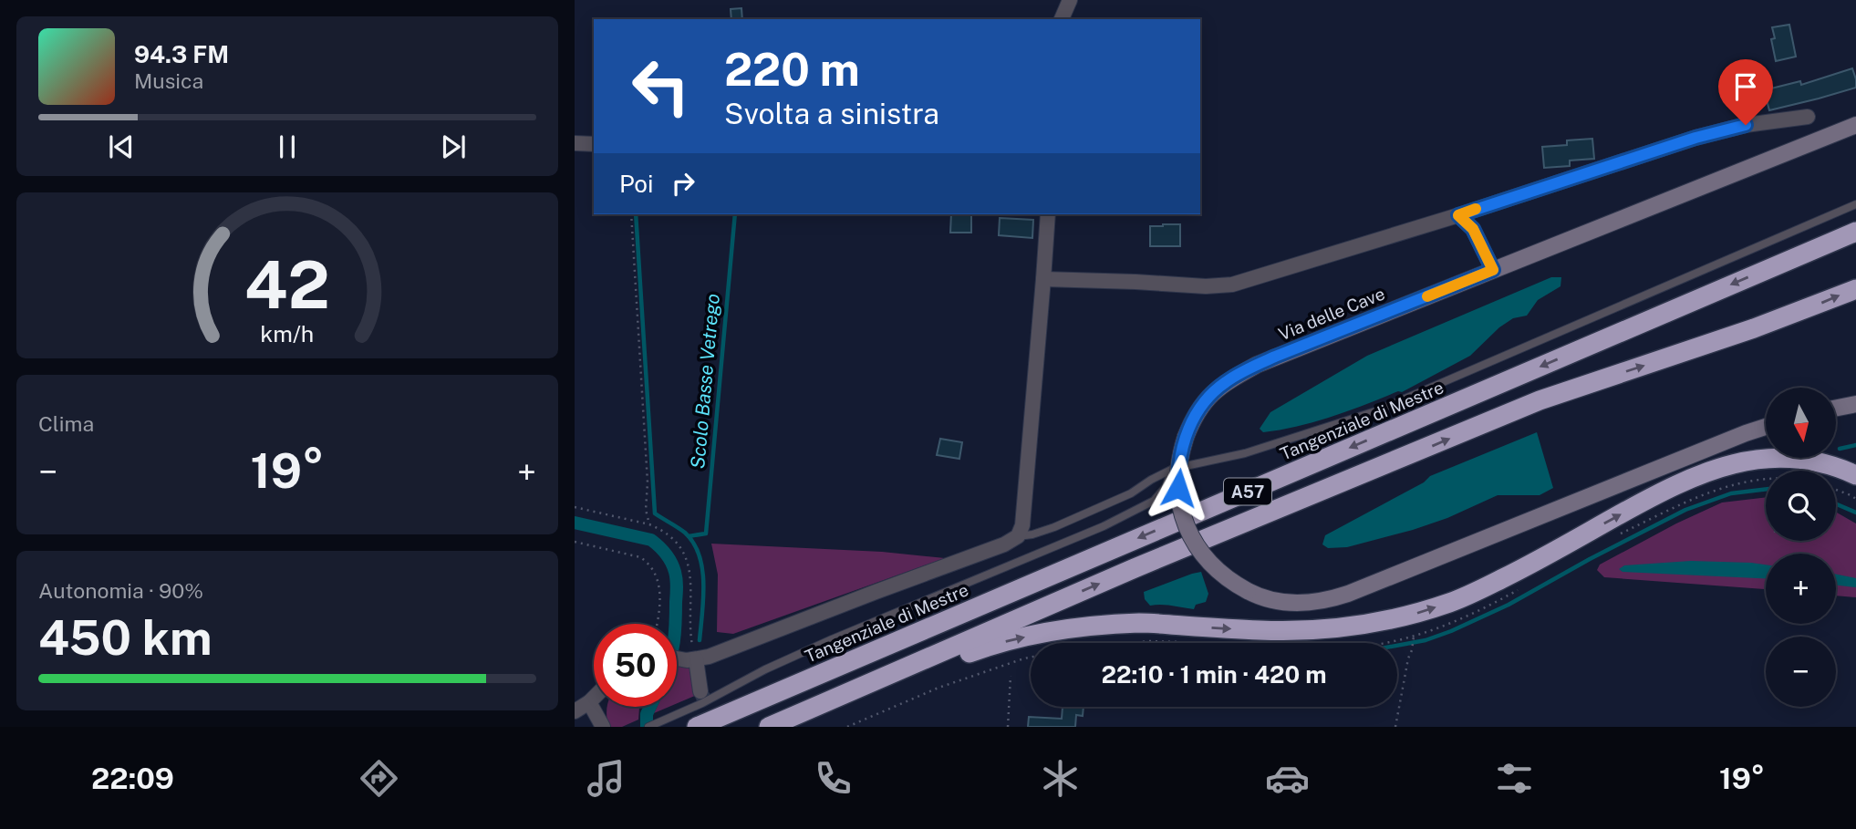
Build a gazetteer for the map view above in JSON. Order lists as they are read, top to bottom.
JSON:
{
  "streets": {
    "highway": ["Tangenziale di Mestre", "A57"],
    "main road": ["Via delle Cave"]
  },
  "crossings": [
    ["Tangenziale di Mestre", "A57"]
  ],
  "water": ["Scolo Basse Vetrego"],
  "north": "bottom",
  "page": {
    "turn": ["220 m", "Svolta a sinistra"],
    "song": ["94.3 FM", "Musica"],
    "then": "Poi",
    "tile": [
      "Clima",
      ["Autonomia · 90%", "450 km"]
    ],
    "map_buttons": ["+", "−"],
    "heat": ["−", "19°", "+"],
    "limit": "50",
    "trip": "22:10 · 1 min · 420 m",
    "tabs": ["22:09", "19°"],
    "gauge": ["42", "km/h"]
  }
}
